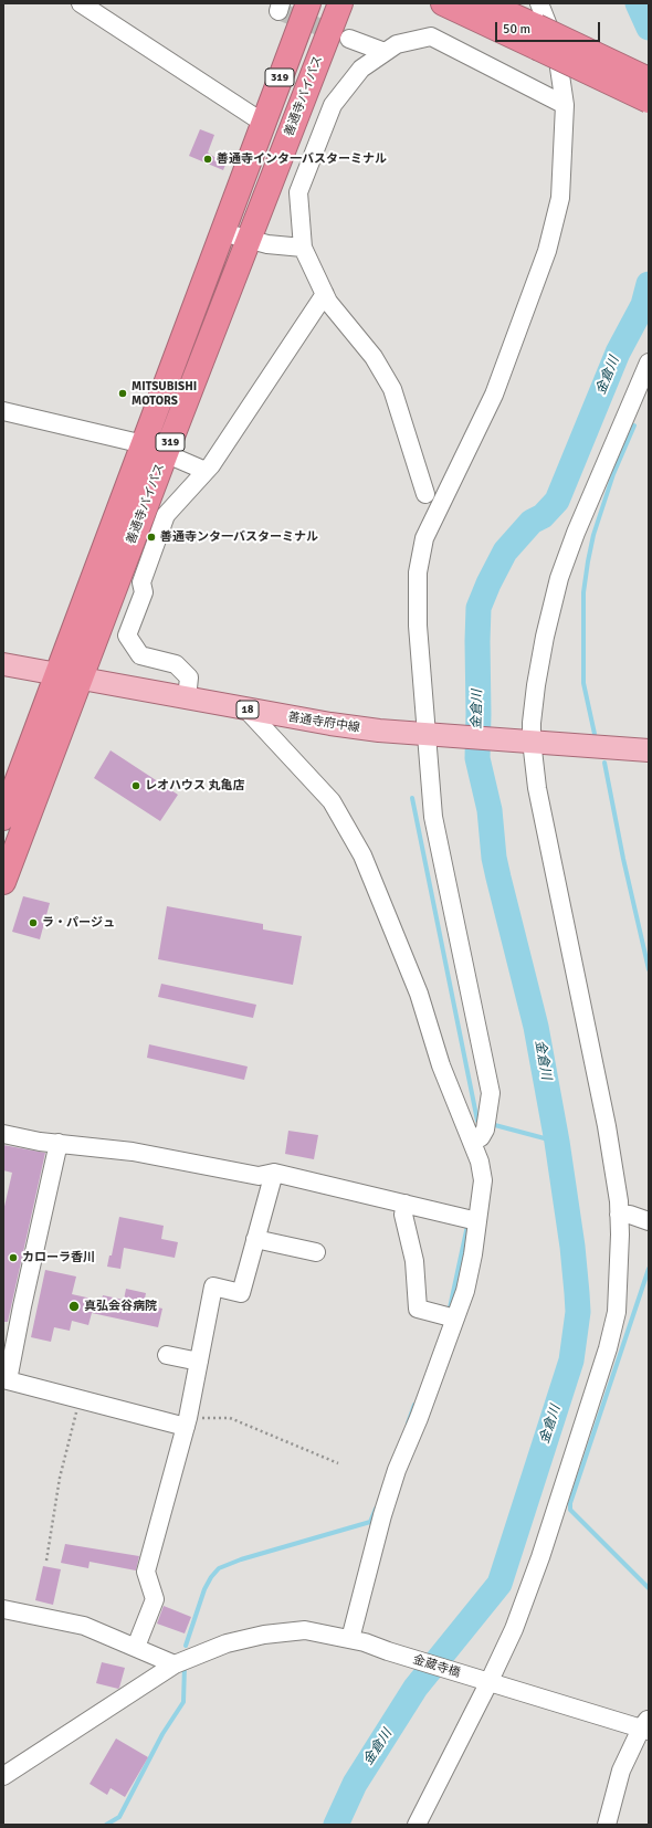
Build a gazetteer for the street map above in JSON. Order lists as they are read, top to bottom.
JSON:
{
  "streets": {
    "highway": ["319", "善通寺バイパス"],
    "main road": ["18", "善通寺府中線"],
    "street": ["金蔵寺橋"]
  },
  "crossings": [
    ["善通寺バイパス", "善通寺府中線"]
  ],
  "water": ["金倉川"],
  "places": [
    "善通寺インタ一バスターミナル",
    "MITSUBISHI MOTORS",
    "善通寺ンタ一バスターミナル",
    "レオハウス 丸亀店",
    "ラ・パージュ",
    "カローラ香川",
    "真弘会谷病院"
  ],
  "scale_bar": "50 m"
}
